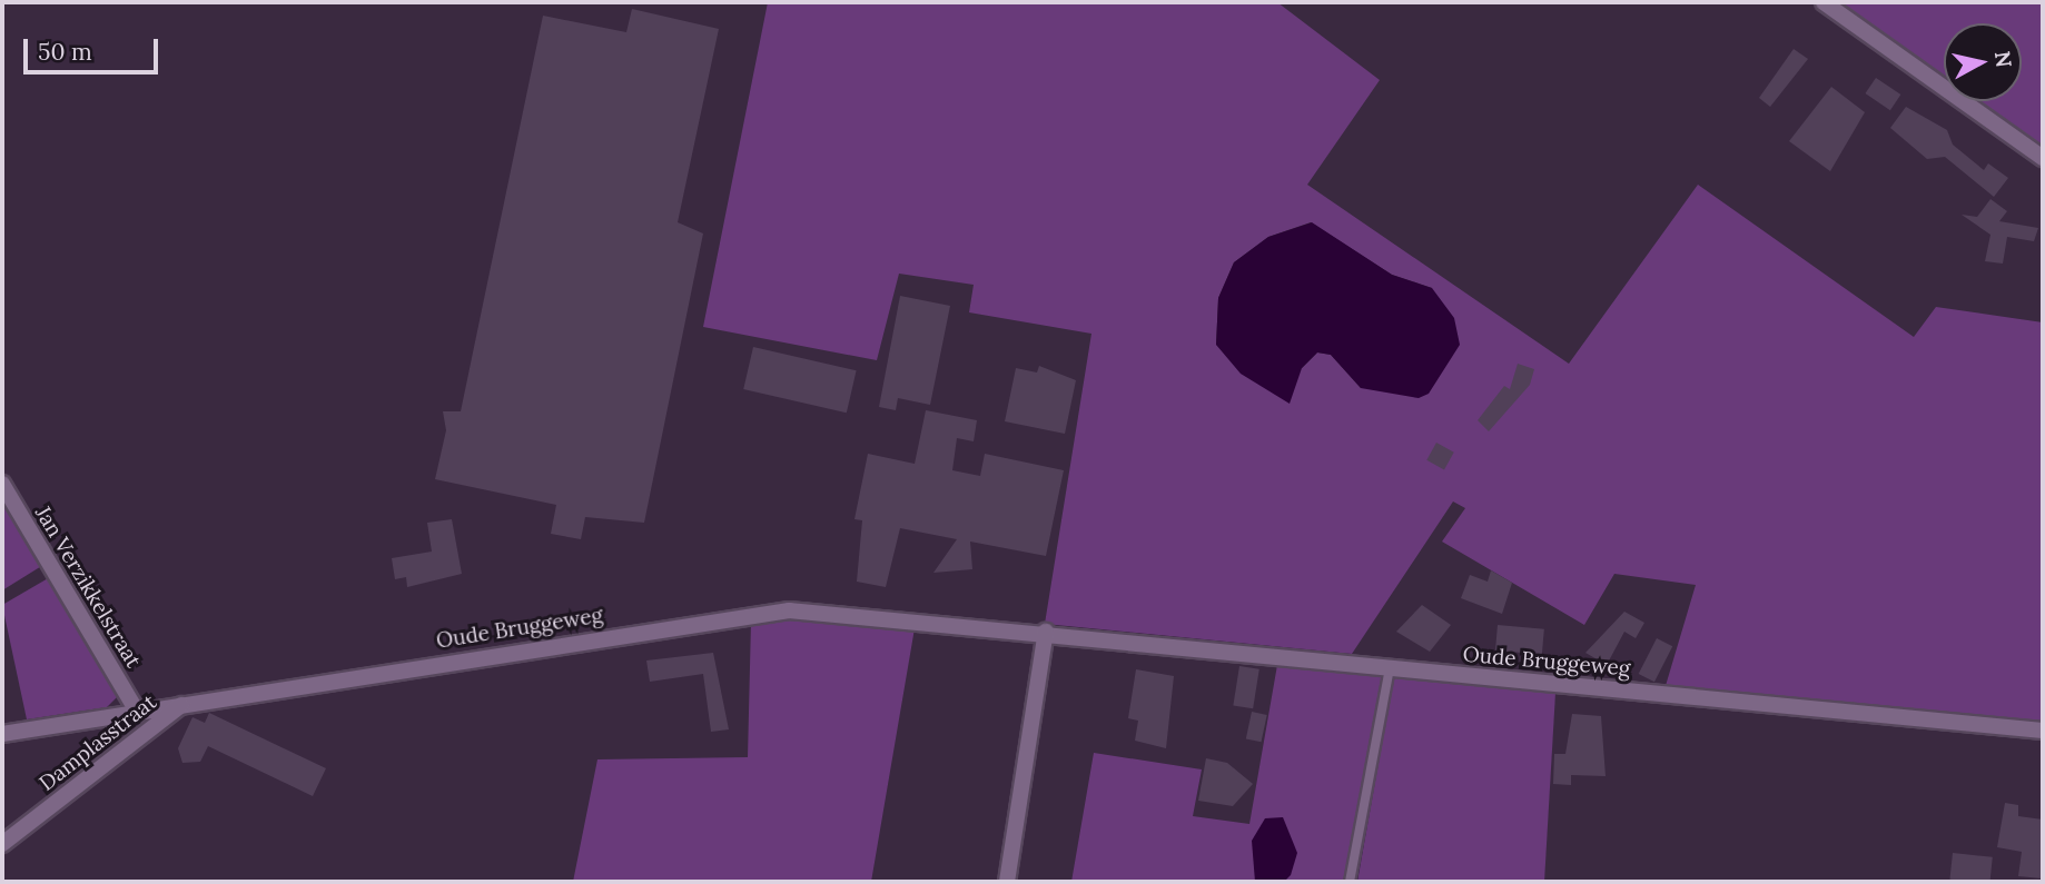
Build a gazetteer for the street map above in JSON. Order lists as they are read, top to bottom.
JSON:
{
  "streets": {
    "street": ["Jan Verzikkelstraat", "Oude Bruggeweg", "Damplasstraat"]
  },
  "crossings": [
    ["Jan Verzikkelstraat", "Oude Bruggeweg"],
    ["Oude Bruggeweg", "Damplasstraat"]
  ],
  "scale_bar": "50 m",
  "north": "right"
}
